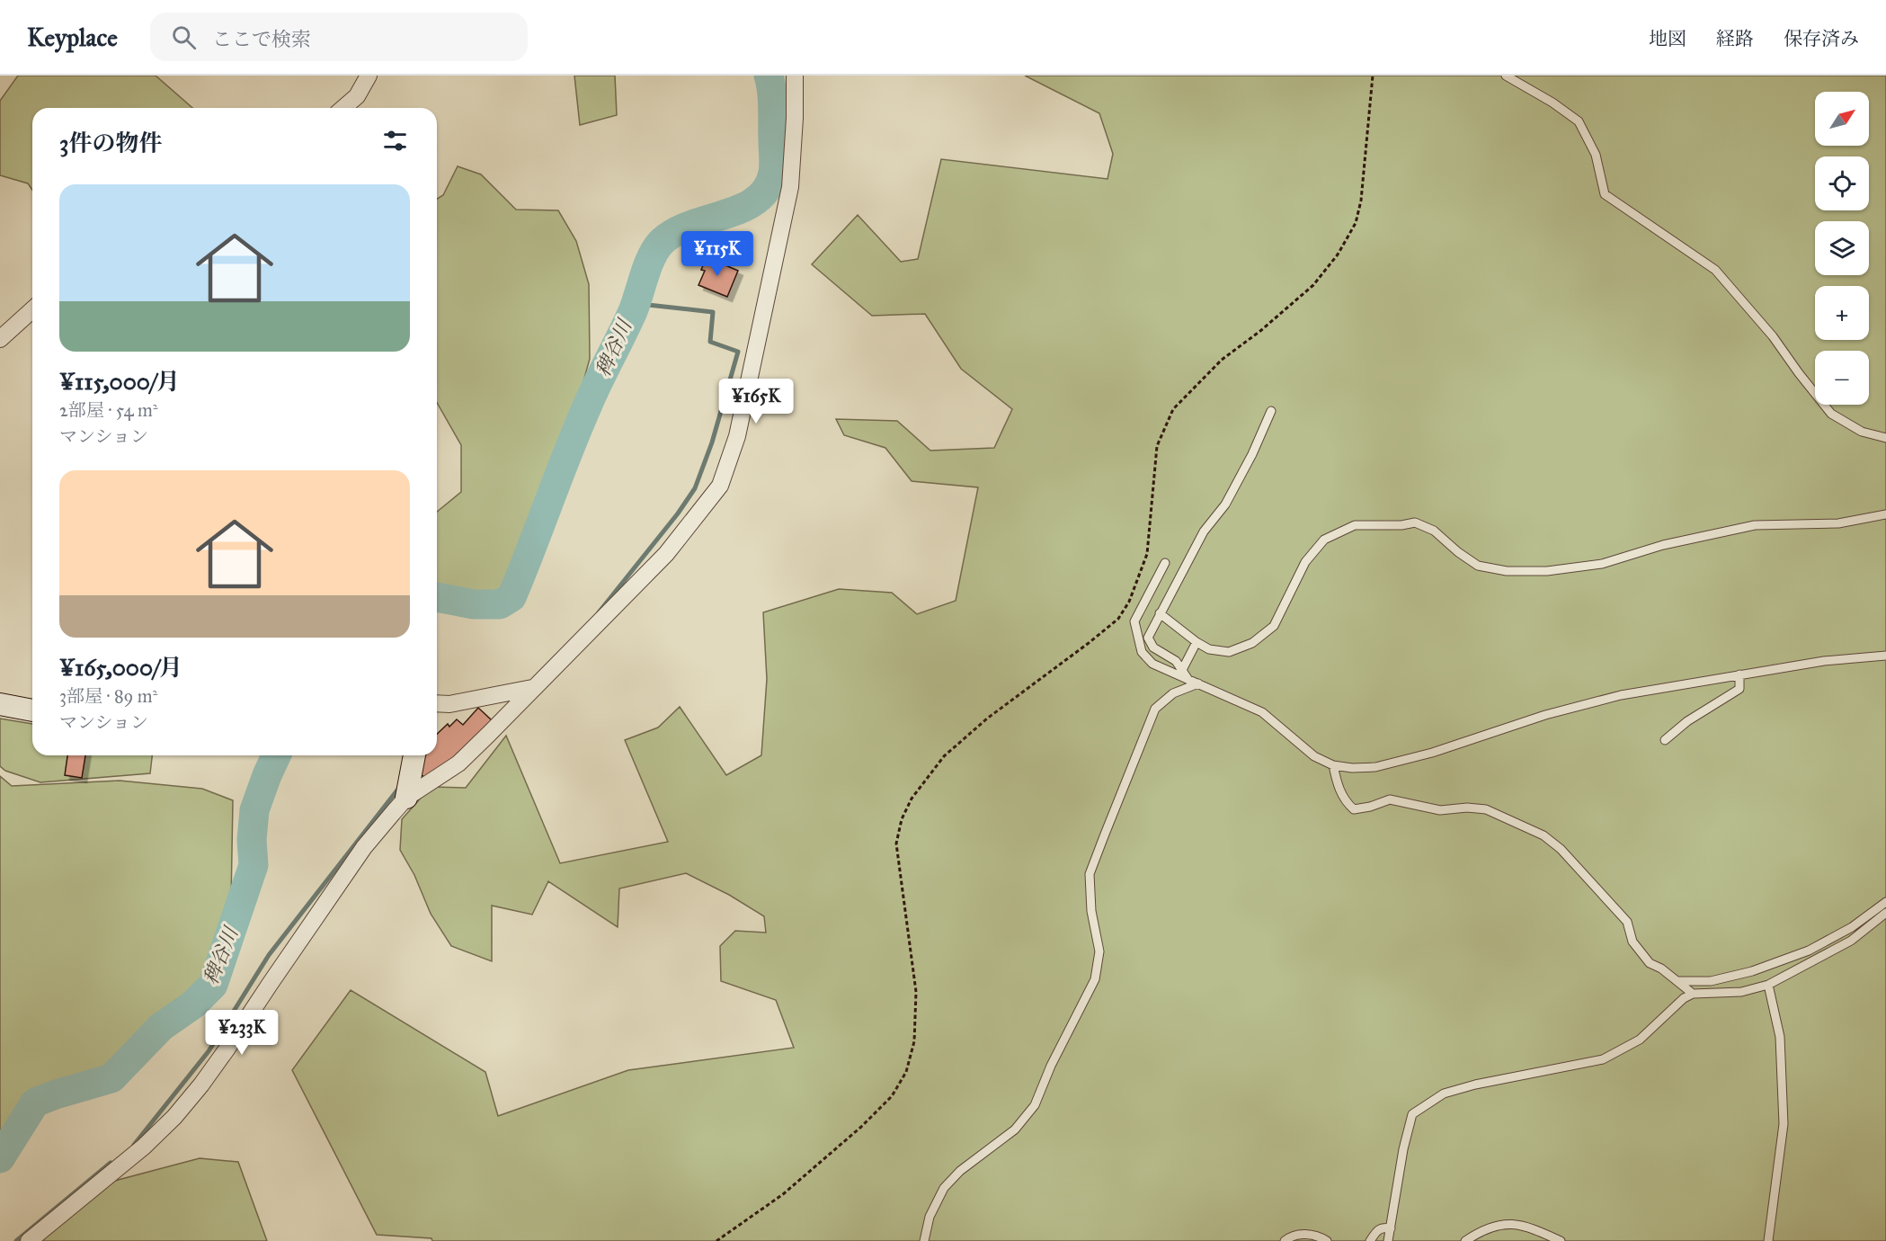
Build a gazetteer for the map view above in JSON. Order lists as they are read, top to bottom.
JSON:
{
  "water": ["稗谷川"],
  "north": "top right",
  "page": {
    "header": "Keyplace",
    "search": "ここで検索",
    "nav": ["地図", "経路", "保存済み"],
    "map_buttons": ["+", "−"],
    "heading": "3件の物件",
    "list": [
      {
        "name": "¥115,000/月",
        "note": "2部屋 · 54 m² · マンション"
      },
      {
        "name": "¥165,000/月",
        "note": "3部屋 · 89 m² · マンション"
      }
    ],
    "price": ["¥115K", "¥165K", "¥233K"]
  }
}
